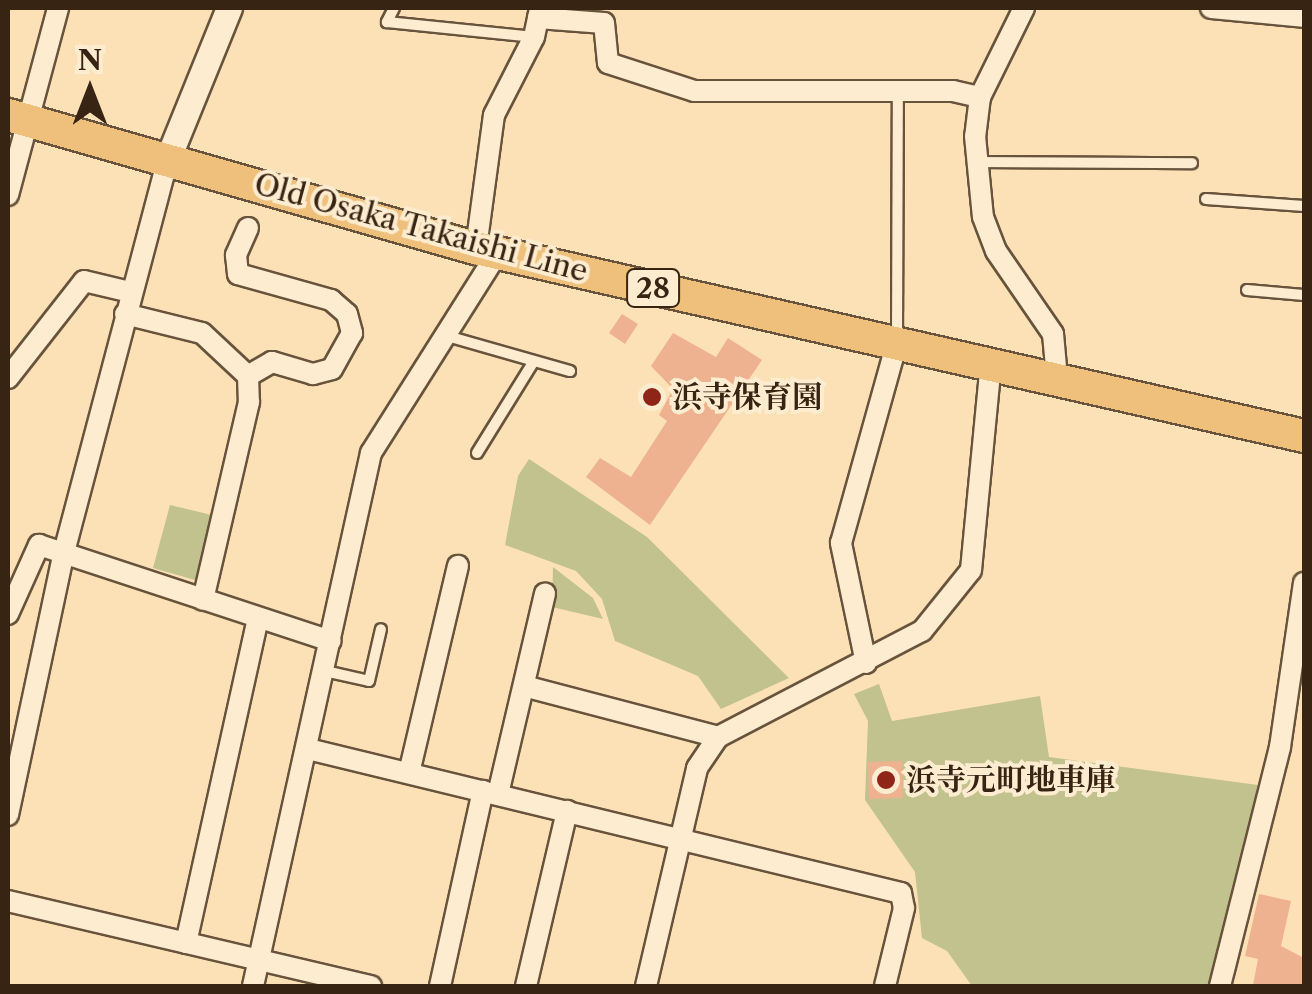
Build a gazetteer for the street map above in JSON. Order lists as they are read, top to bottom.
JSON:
{
  "streets": {
    "main road": ["Old Osaka Takaishi Line", "28"]
  },
  "places": ["浜寺保育園", "浜寺元町地車庫"],
  "north": "top"
}
